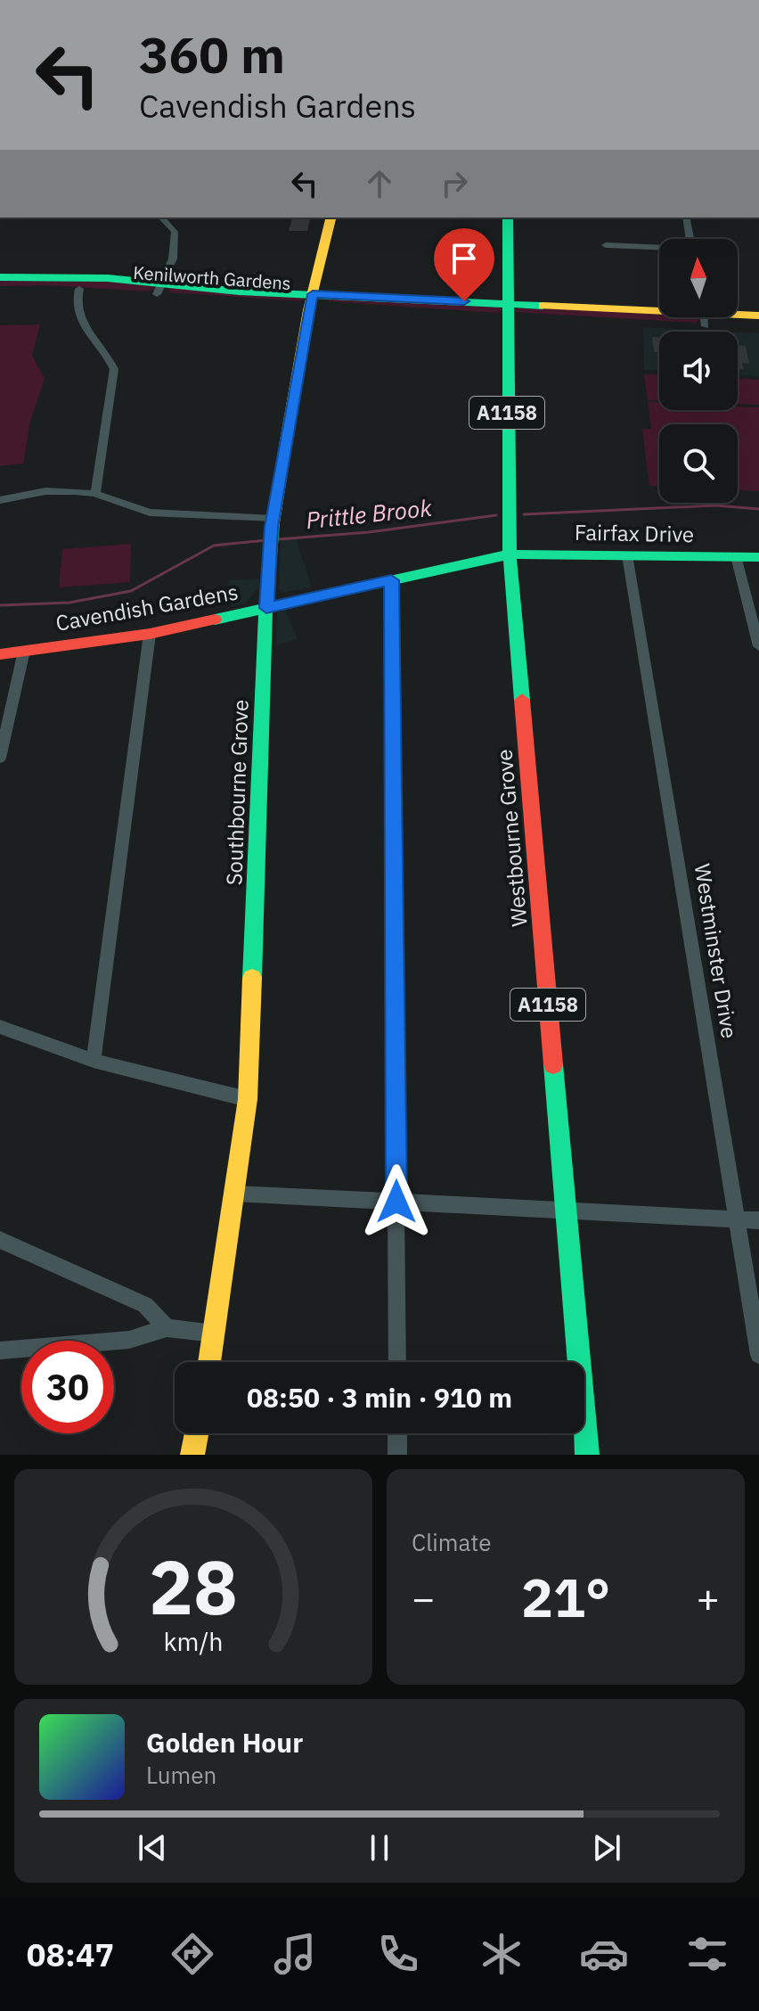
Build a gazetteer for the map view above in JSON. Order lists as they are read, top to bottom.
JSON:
{
  "streets": {
    "main road": [
      "Kenilworth Gardens",
      "A1158",
      "Fairfax Drive",
      "Cavendish Gardens",
      "Southbourne Grove",
      "Westbourne Grove"
    ],
    "street": ["Westminster Drive"]
  },
  "crossings": [
    ["Kenilworth Gardens", "Southbourne Grove"],
    ["Kenilworth Gardens", "Westbourne Grove"],
    ["Fairfax Drive", "Cavendish Gardens"],
    ["Fairfax Drive", "Westbourne Grove"],
    ["Fairfax Drive", "Westminster Drive"],
    ["Cavendish Gardens", "Southbourne Grove"],
    ["Cavendish Gardens", "Westbourne Grove"]
  ],
  "water": ["Prittle Brook"],
  "north": "top",
  "page": {
    "turn": ["360 m", "Cavendish Gardens"],
    "limit": "30",
    "trip": "08:50 · 3 min · 910 m",
    "tile": "Climate",
    "heat": ["−", "21°", "+"],
    "song": ["Golden Hour", "Lumen"],
    "tabs": "08:47",
    "gauge": ["28", "km/h"]
  }
}
